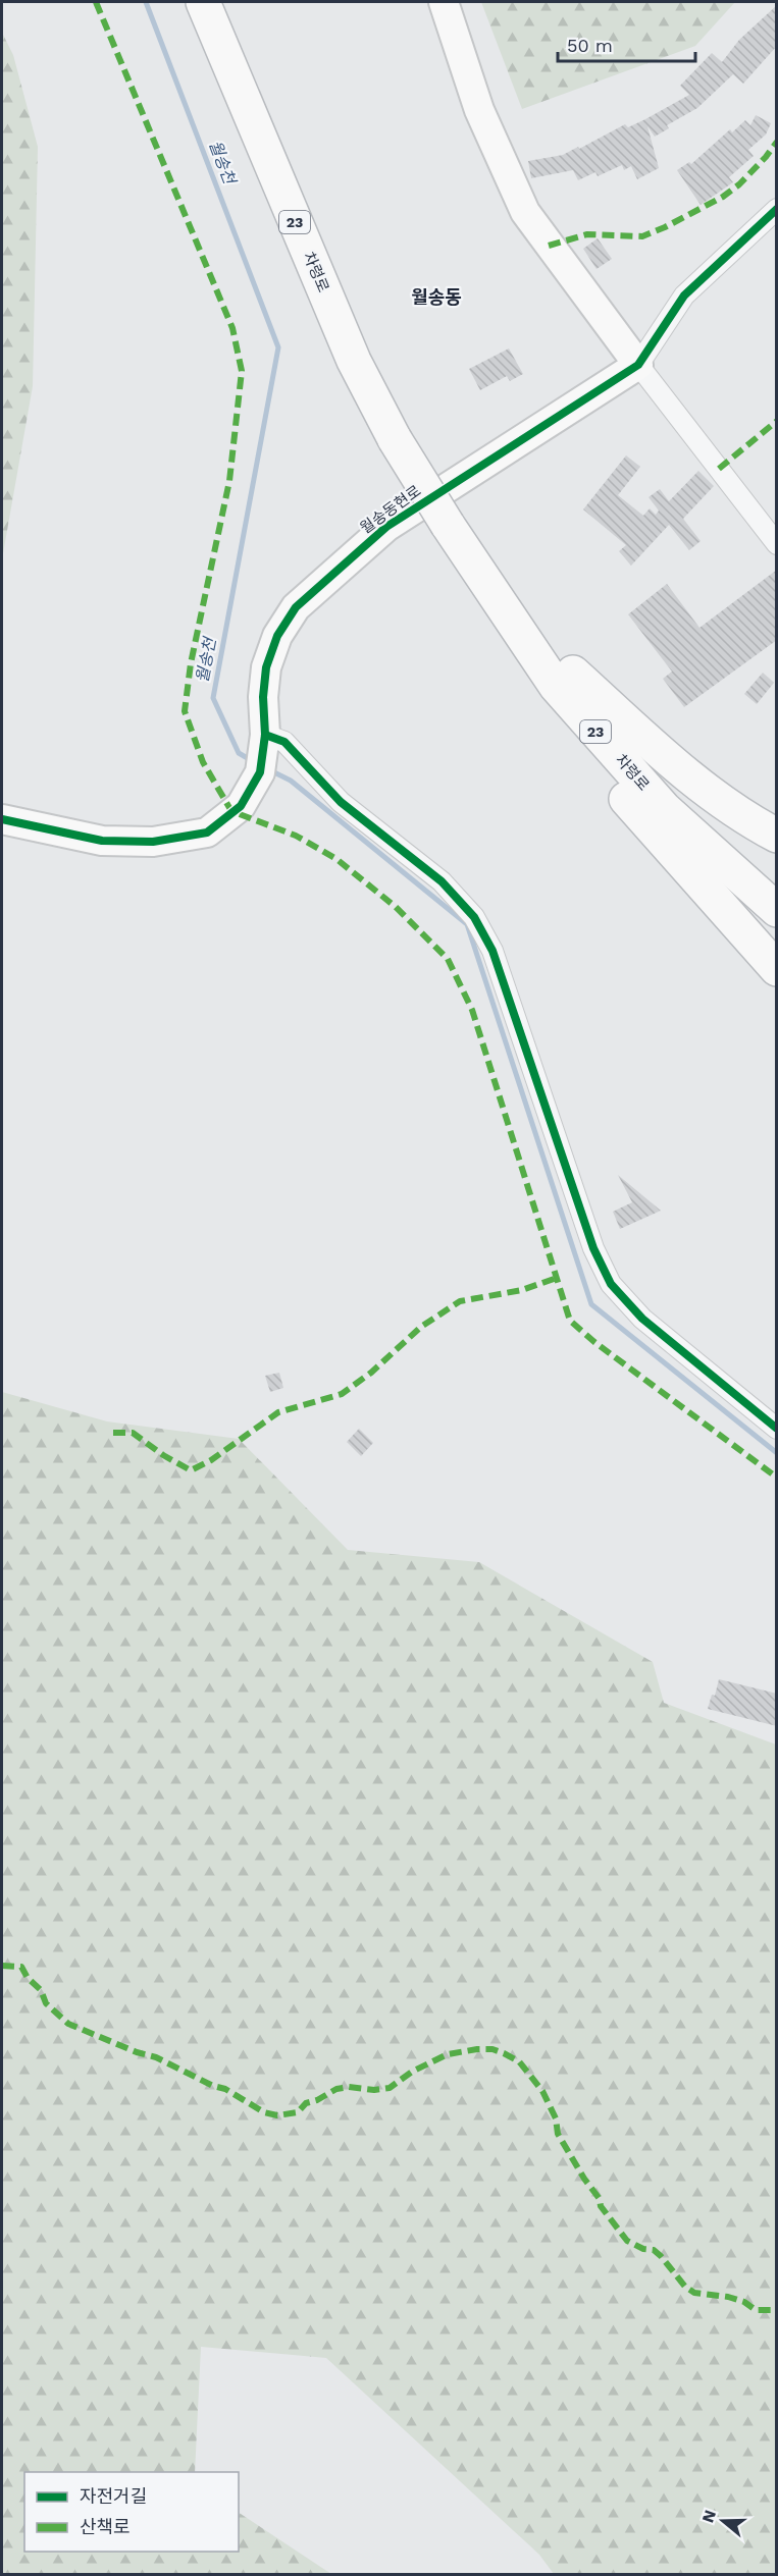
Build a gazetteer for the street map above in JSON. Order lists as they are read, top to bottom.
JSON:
{
  "streets": {
    "highway": ["23", "차령로"],
    "street": ["월송동현로"]
  },
  "districts": ["월송동"],
  "water": ["월송천"],
  "legend": ["자전거길", "산책로"],
  "scale_bar": "50 m",
  "north": "left"
}
